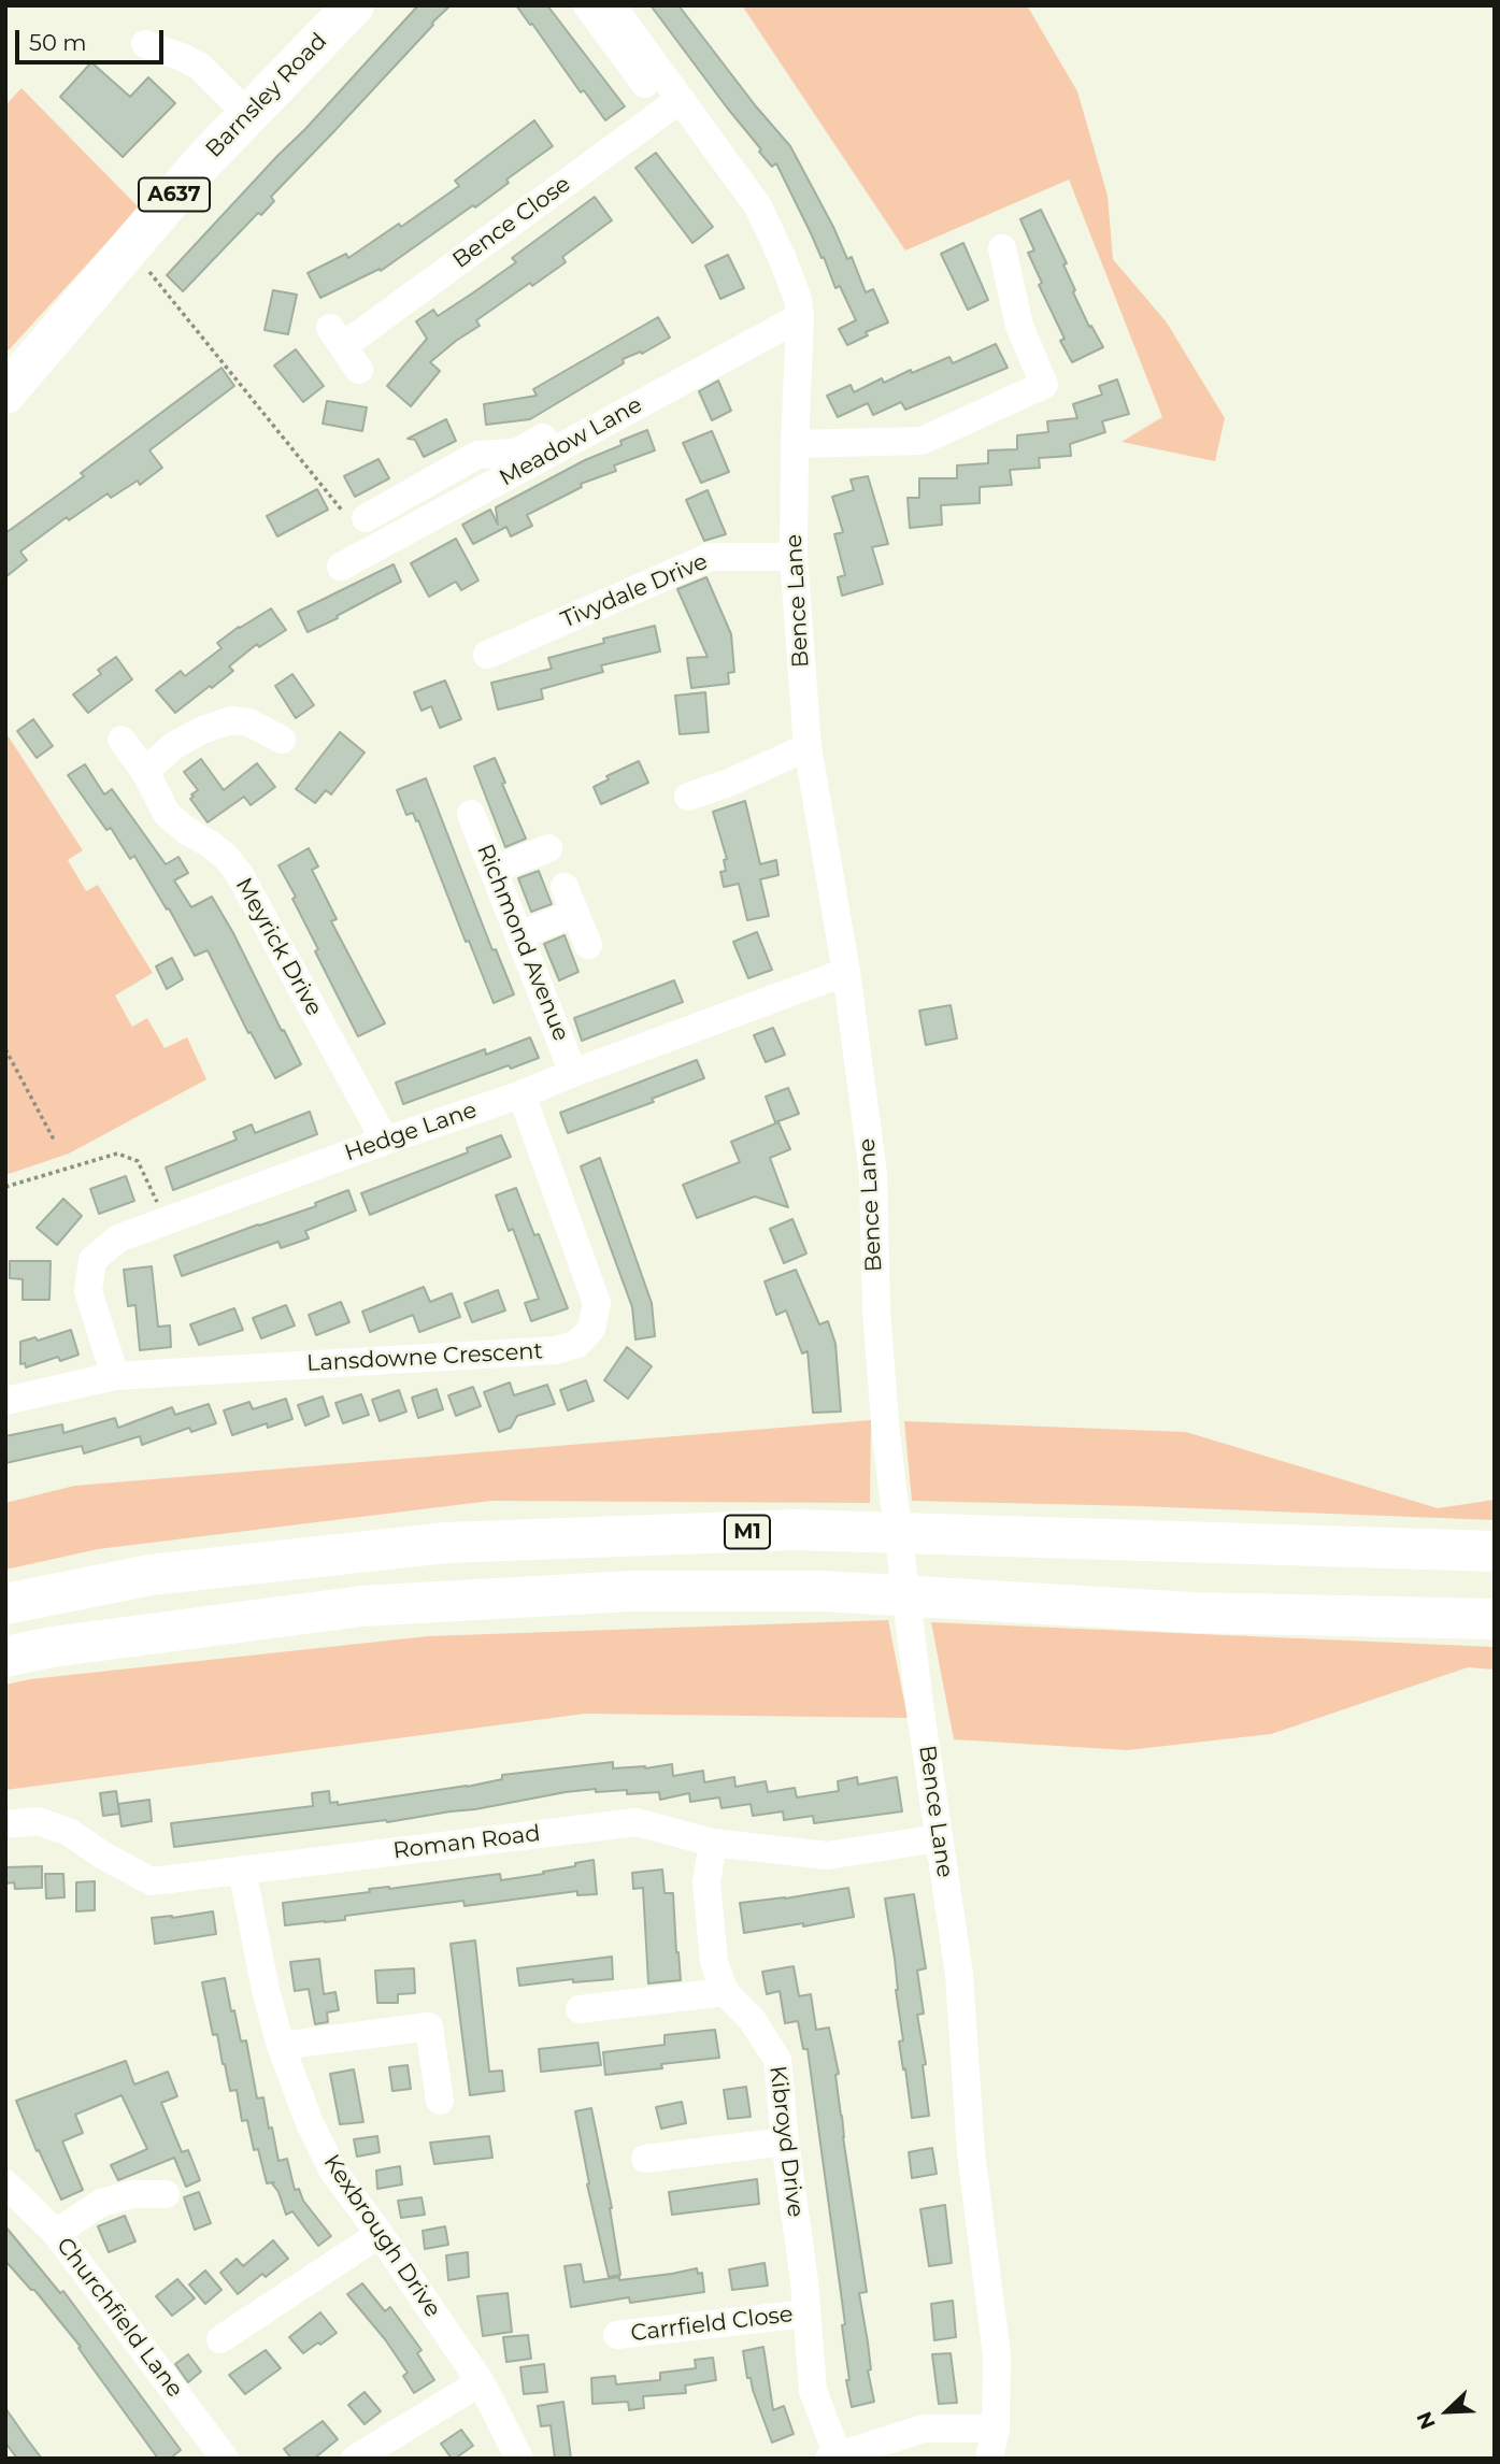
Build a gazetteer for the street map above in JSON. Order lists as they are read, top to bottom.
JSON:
{
  "streets": {
    "highway": ["Barnsley Road", "A637", "M1"],
    "street": [
      "Bence Close",
      "Meadow Lane",
      "Tivydale Drive",
      "Bence Lane",
      "Richmond Avenue",
      "Meyrick Drive",
      "Hedge Lane",
      "Lansdowne Crescent",
      "Roman Road",
      "Kibroyd Drive",
      "Kexbrough Drive",
      "Churchfield Lane",
      "Carrfield Close"
    ]
  },
  "crossings": [
    ["Bence Close", "Bence Lane"],
    ["Meadow Lane", "Bence Lane"],
    ["Tivydale Drive", "Bence Lane"],
    ["Bence Lane", "Hedge Lane"],
    ["Bence Lane", "Roman Road"],
    ["Richmond Avenue", "Hedge Lane"],
    ["Meyrick Drive", "Hedge Lane"],
    ["Hedge Lane", "Lansdowne Crescent"],
    ["Roman Road", "Kibroyd Drive"],
    ["Roman Road", "Kexbrough Drive"],
    ["Kibroyd Drive", "Carrfield Close"]
  ],
  "scale_bar": "50 m",
  "north": "bottom left"
}
